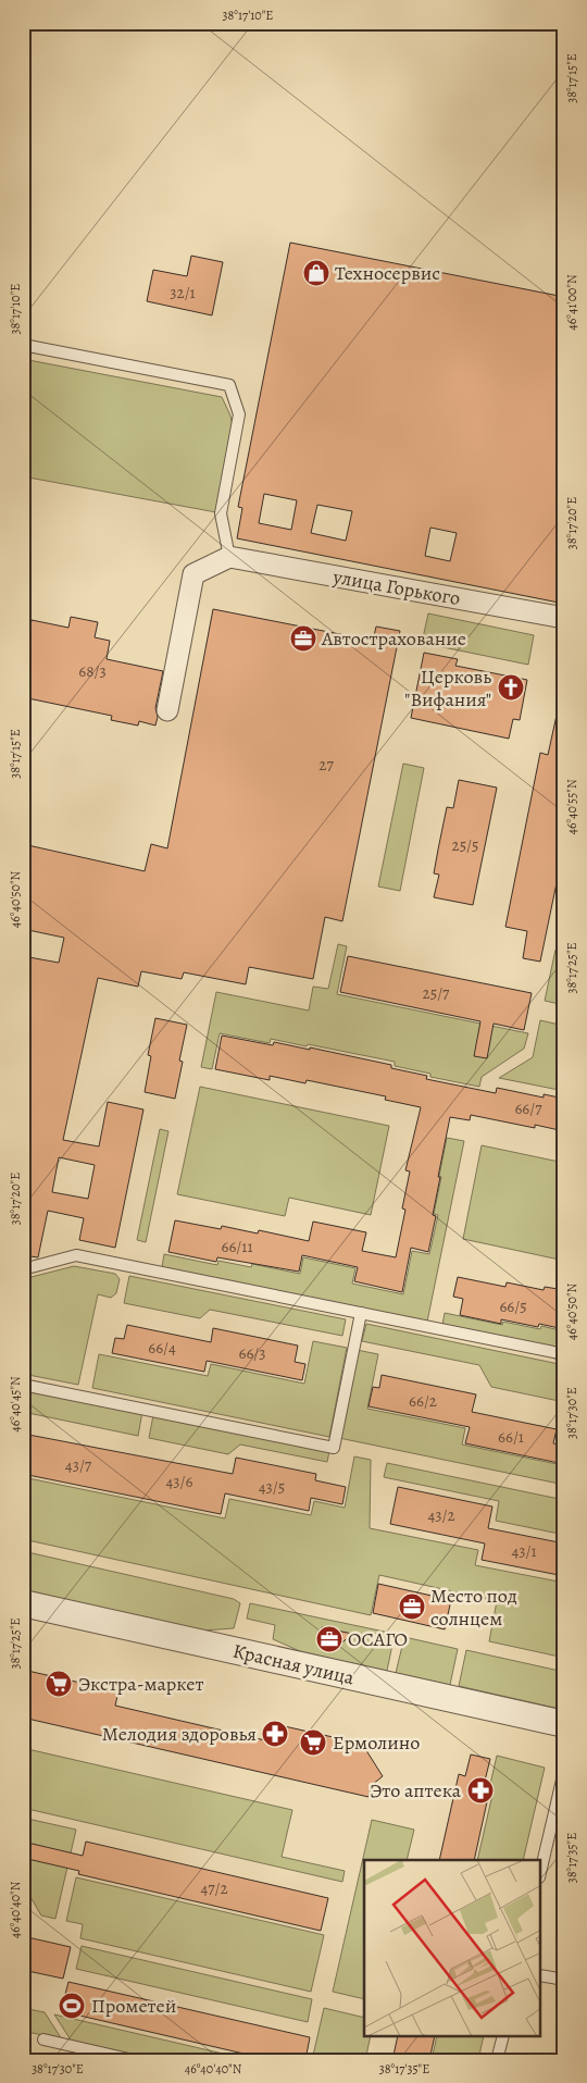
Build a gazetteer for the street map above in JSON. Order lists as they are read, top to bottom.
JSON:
{
  "streets": {
    "street": ["улица Горького", "Красная улица"]
  },
  "places": {
    "shop": ["Техносервис"],
    "office": ["Автострахование", "Место под солнцем", "ОСАГО"],
    "church": ["Церковь \"Вифания\""],
    "supermarket": ["Экстра-маркет", "Ермолино"],
    "pharmacy": ["Мелодия здоровья", "Это аптека"],
    "sports": ["Прометей"]
  },
  "house_numbers": [
    "32/1",
    "68/3",
    "27",
    "25/5",
    "25/7",
    "66/7",
    "66/11",
    "66/5",
    "66/4",
    "66/3",
    "66/2",
    "66/1",
    "43/7",
    "43/6",
    "43/5",
    "43/2",
    "43/1",
    "47/2"
  ],
  "coordinates": [
    "38°17'10\"E",
    "38°17'15\"E",
    "46°41'00\"N",
    "38°17'20\"E",
    "46°40'55\"N",
    "46°40'50\"N",
    "38°17'25\"E",
    "46°40'45\"N",
    "38°17'30\"E",
    "38°17'35\"E",
    "46°40'40\"N"
  ]
}
